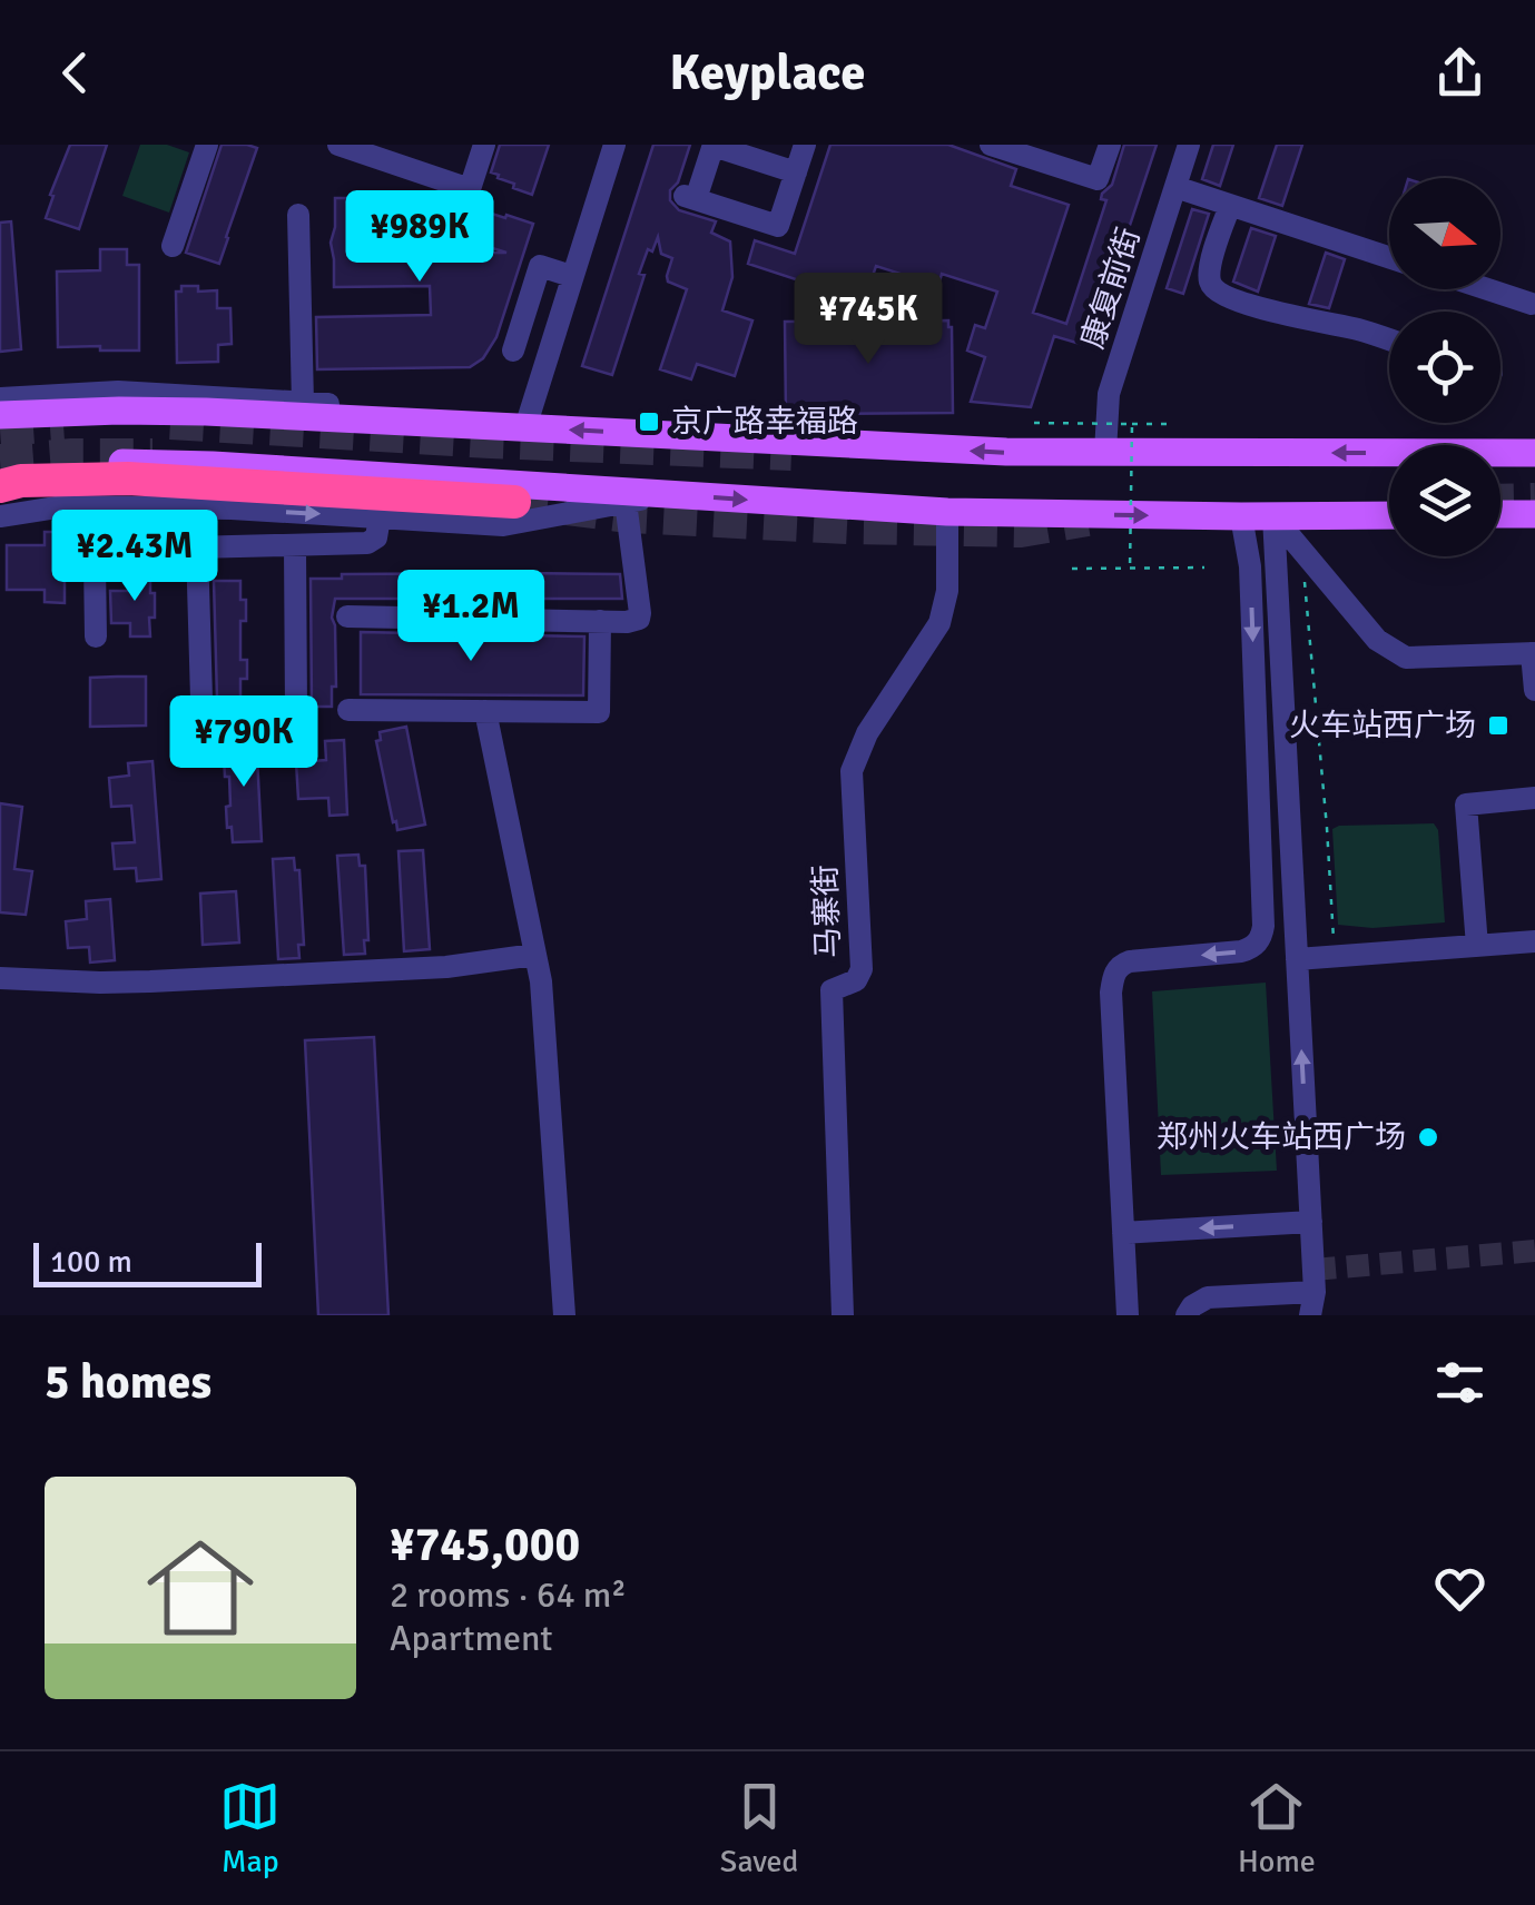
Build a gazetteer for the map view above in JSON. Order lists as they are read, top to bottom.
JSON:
{
  "streets": {
    "street": ["康复前街", "马寨街"]
  },
  "places": {
    "transit": ["京广路幸福路", "火车站西广场"],
    "other": ["郑州火车站西广场"]
  },
  "scale_bar": "100 m",
  "north": "right",
  "page": {
    "header": "Keyplace",
    "price": [
      "¥989K",
      "¥745K",
      "¥2.43M",
      "¥1.2M",
      "¥790K"
    ],
    "scale": "100 m",
    "heading": "5 homes",
    "list": [
      {
        "name": "¥745,000",
        "note": "2 rooms · 64 m² · Apartment"
      }
    ],
    "tabs": ["Map", "Saved", "Home"]
  }
}
